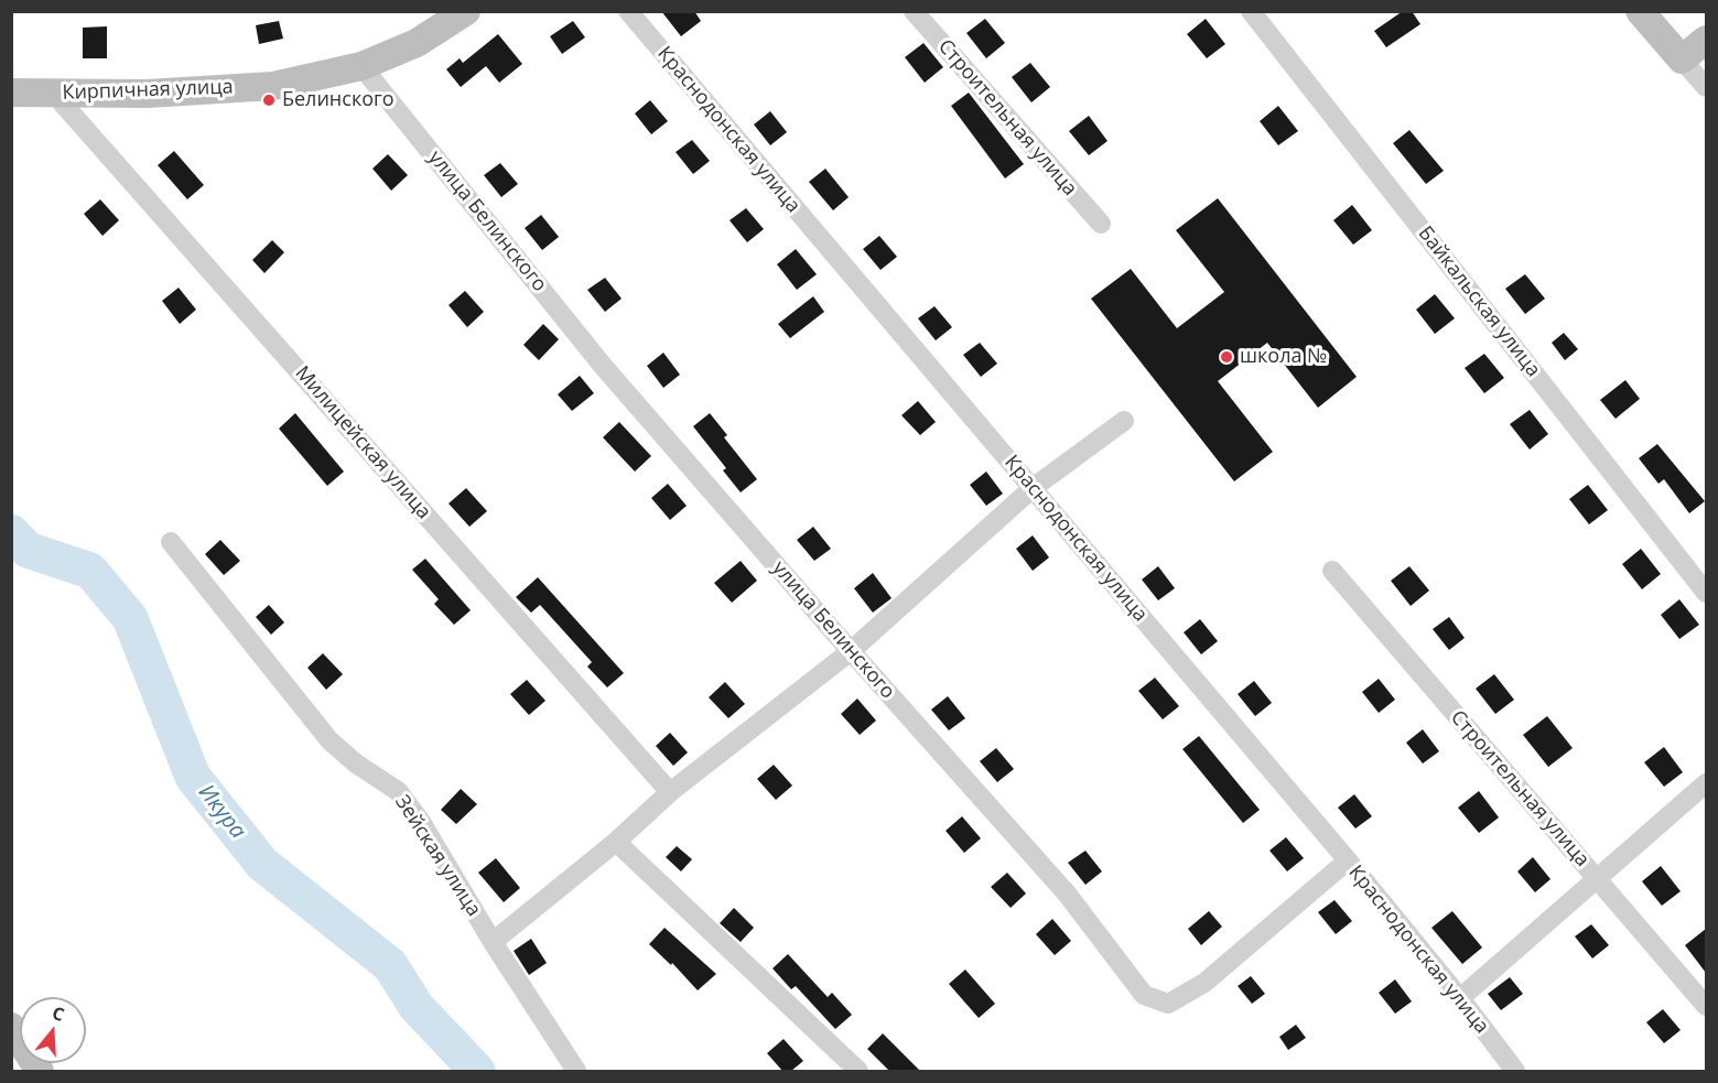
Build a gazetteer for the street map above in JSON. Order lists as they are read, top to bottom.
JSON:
{
  "streets": {
    "street": [
      "Кирпичная улица",
      "Строительная улица",
      "Краснодонская улица",
      "улица Белинского",
      "Байкальская улица",
      "Милицейская улица",
      "Зейская улица"
    ]
  },
  "crossings": [
    ["Кирпичная улица", "улица Белинского"],
    ["Кирпичная улица", "Милицейская улица"],
    ["Краснодонская улица", "улица Белинского"]
  ],
  "water": ["Икура"],
  "places": ["Белинского", "школа №"],
  "north": "top"
}
